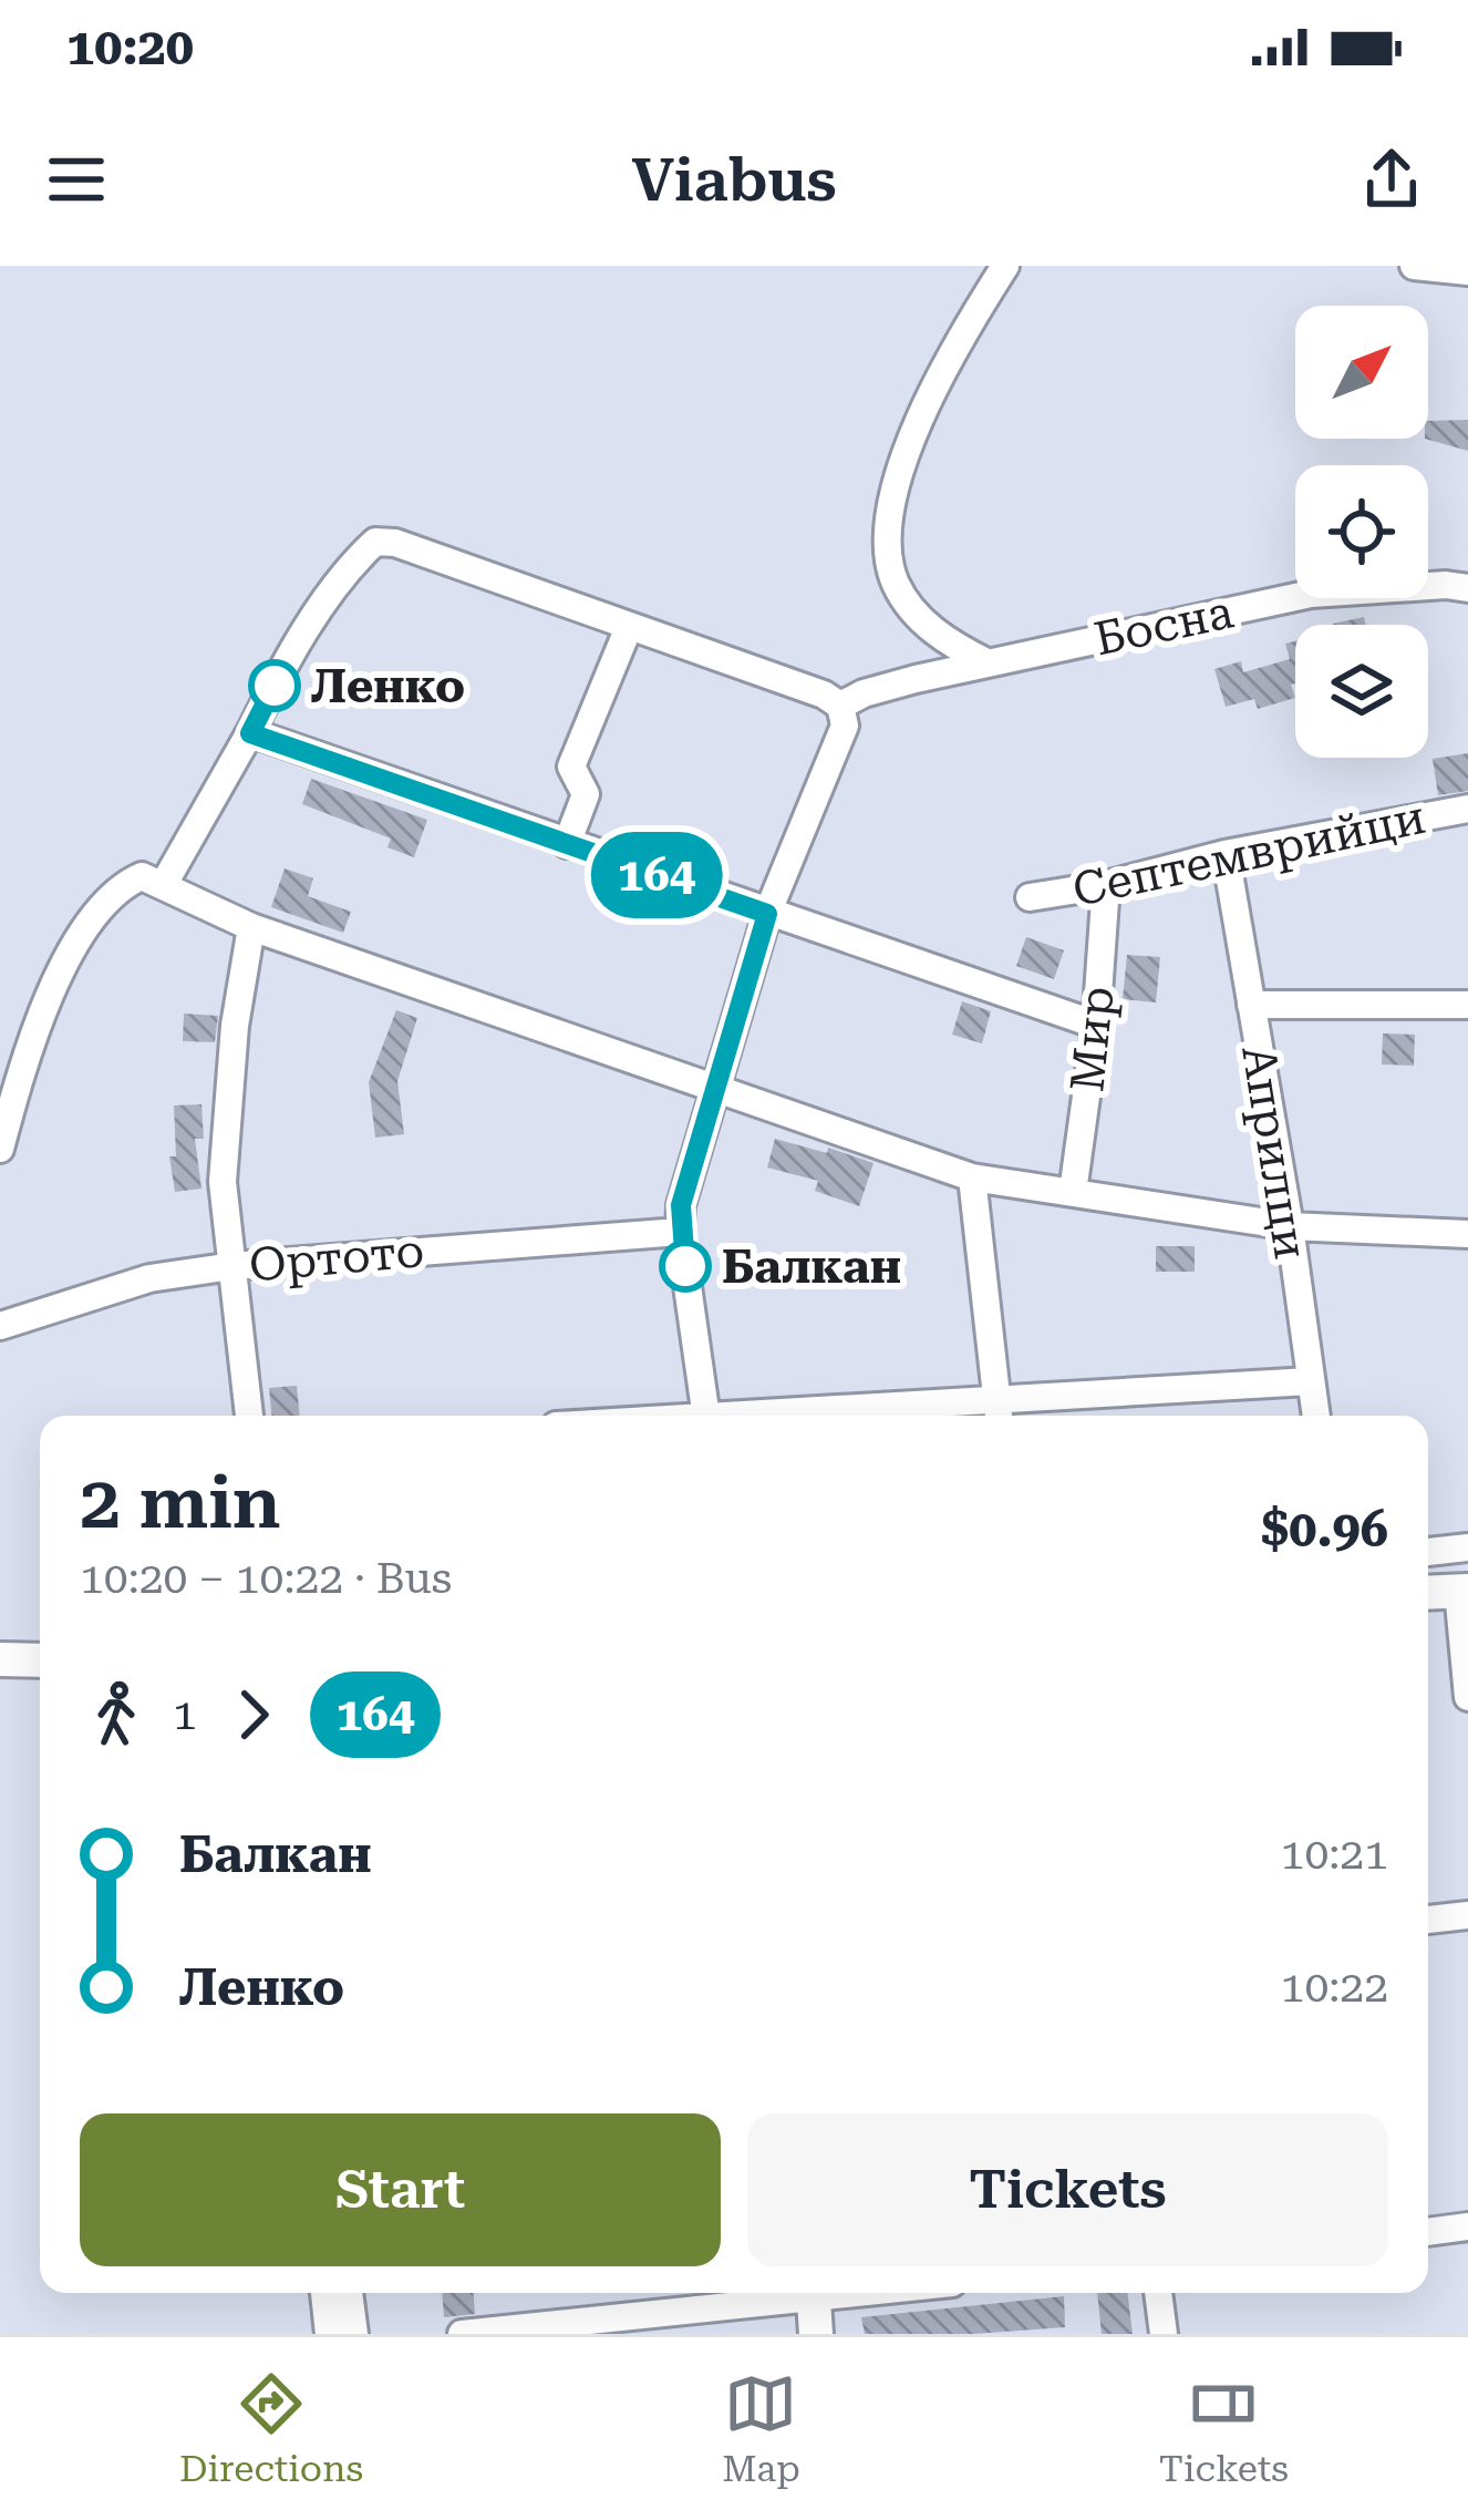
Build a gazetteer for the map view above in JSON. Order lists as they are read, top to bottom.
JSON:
{
  "streets": {
    "street": [
      "Босна",
      "Септемврийци",
      "Мир",
      "Априлци",
      "Ортото"
    ]
  },
  "crossings": [
    ["Септемврийци", "Мир"]
  ],
  "places": ["Ленко", "Балкан"],
  "lines": ["bus line 164"],
  "north": "top right",
  "page": {
    "status": "10:20",
    "header": "Viabus",
    "on_map": "164",
    "heading": ["2 min", "10:20 – 10:22 · Bus", "$0.96"],
    "legs": ["1", "164"],
    "list": [
      {
        "name": "Балкан",
        "value": "10:21"
      },
      {
        "name": "Ленко",
        "value": "10:22"
      }
    ],
    "buttons": ["Start", "Tickets"],
    "tabs": ["Directions", "Map", "Tickets"]
  }
}
